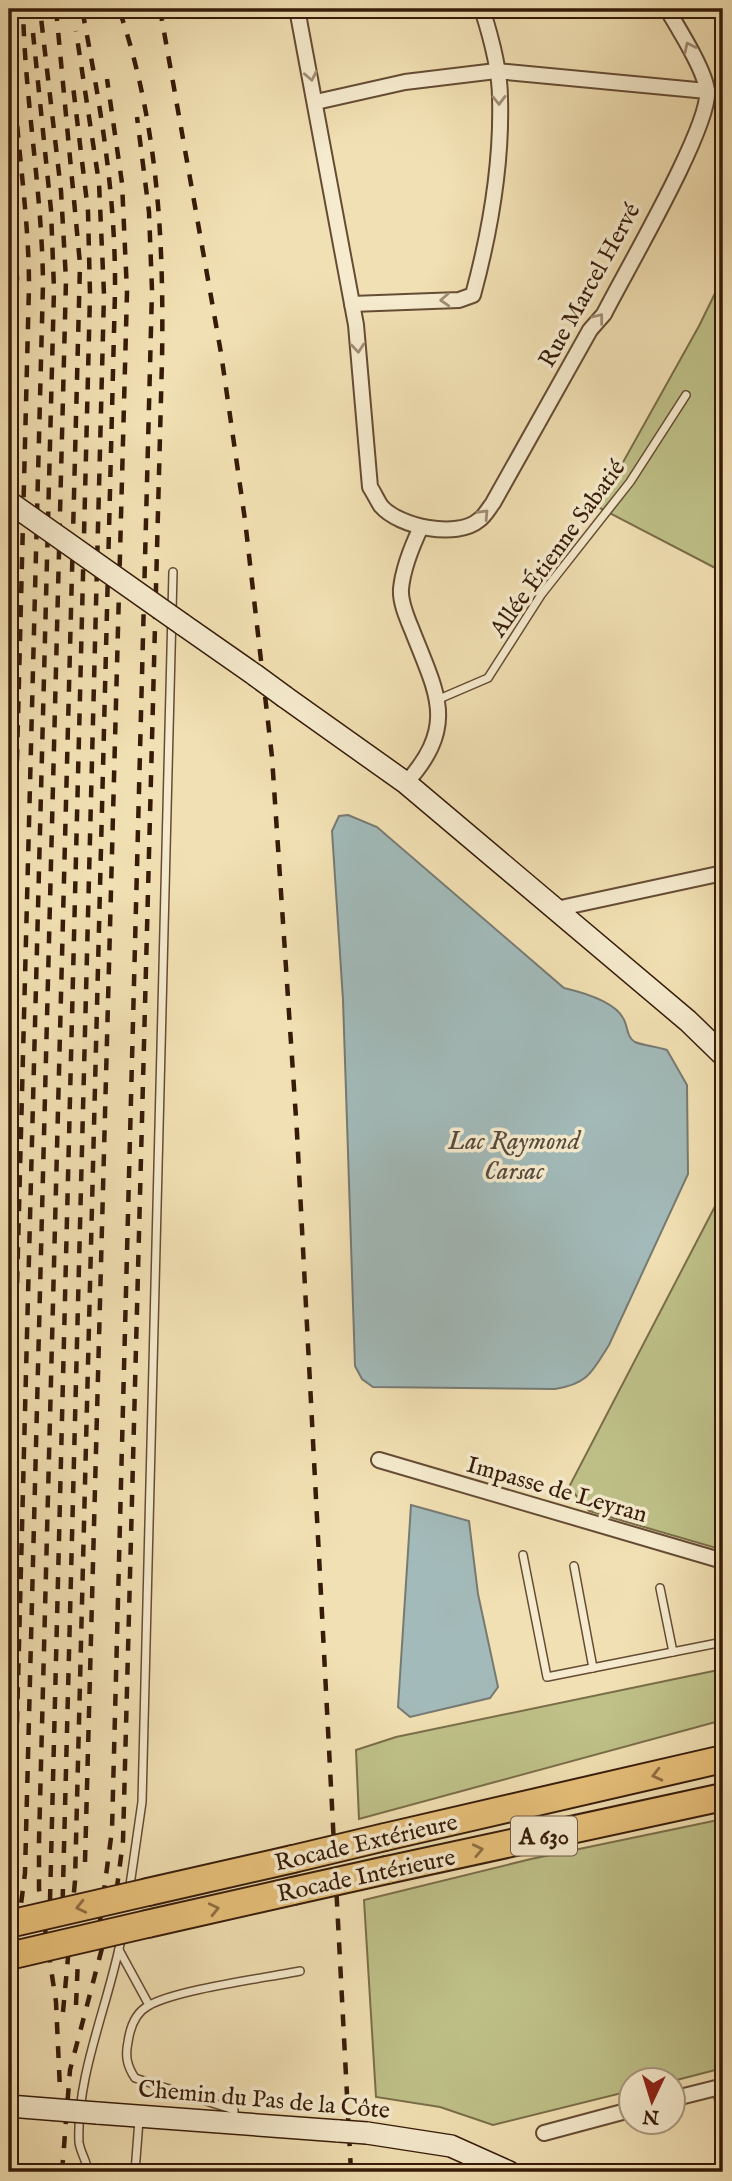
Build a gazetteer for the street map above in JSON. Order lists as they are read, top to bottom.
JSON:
{
  "streets": {
    "highway": ["A 630", "Rocade Extérieure", "Rocade Intérieure"],
    "street": ["Rue Marcel Hervé", "Impasse de Leyran", "Chemin du Pas de la Côte"],
    "lane": ["Allée Étienne Sabatié"]
  },
  "one_way": ["Rocade Extérieure", "Rocade Intérieure"],
  "water": ["Lac Raymond Carsac"],
  "north": "bottom"
}
